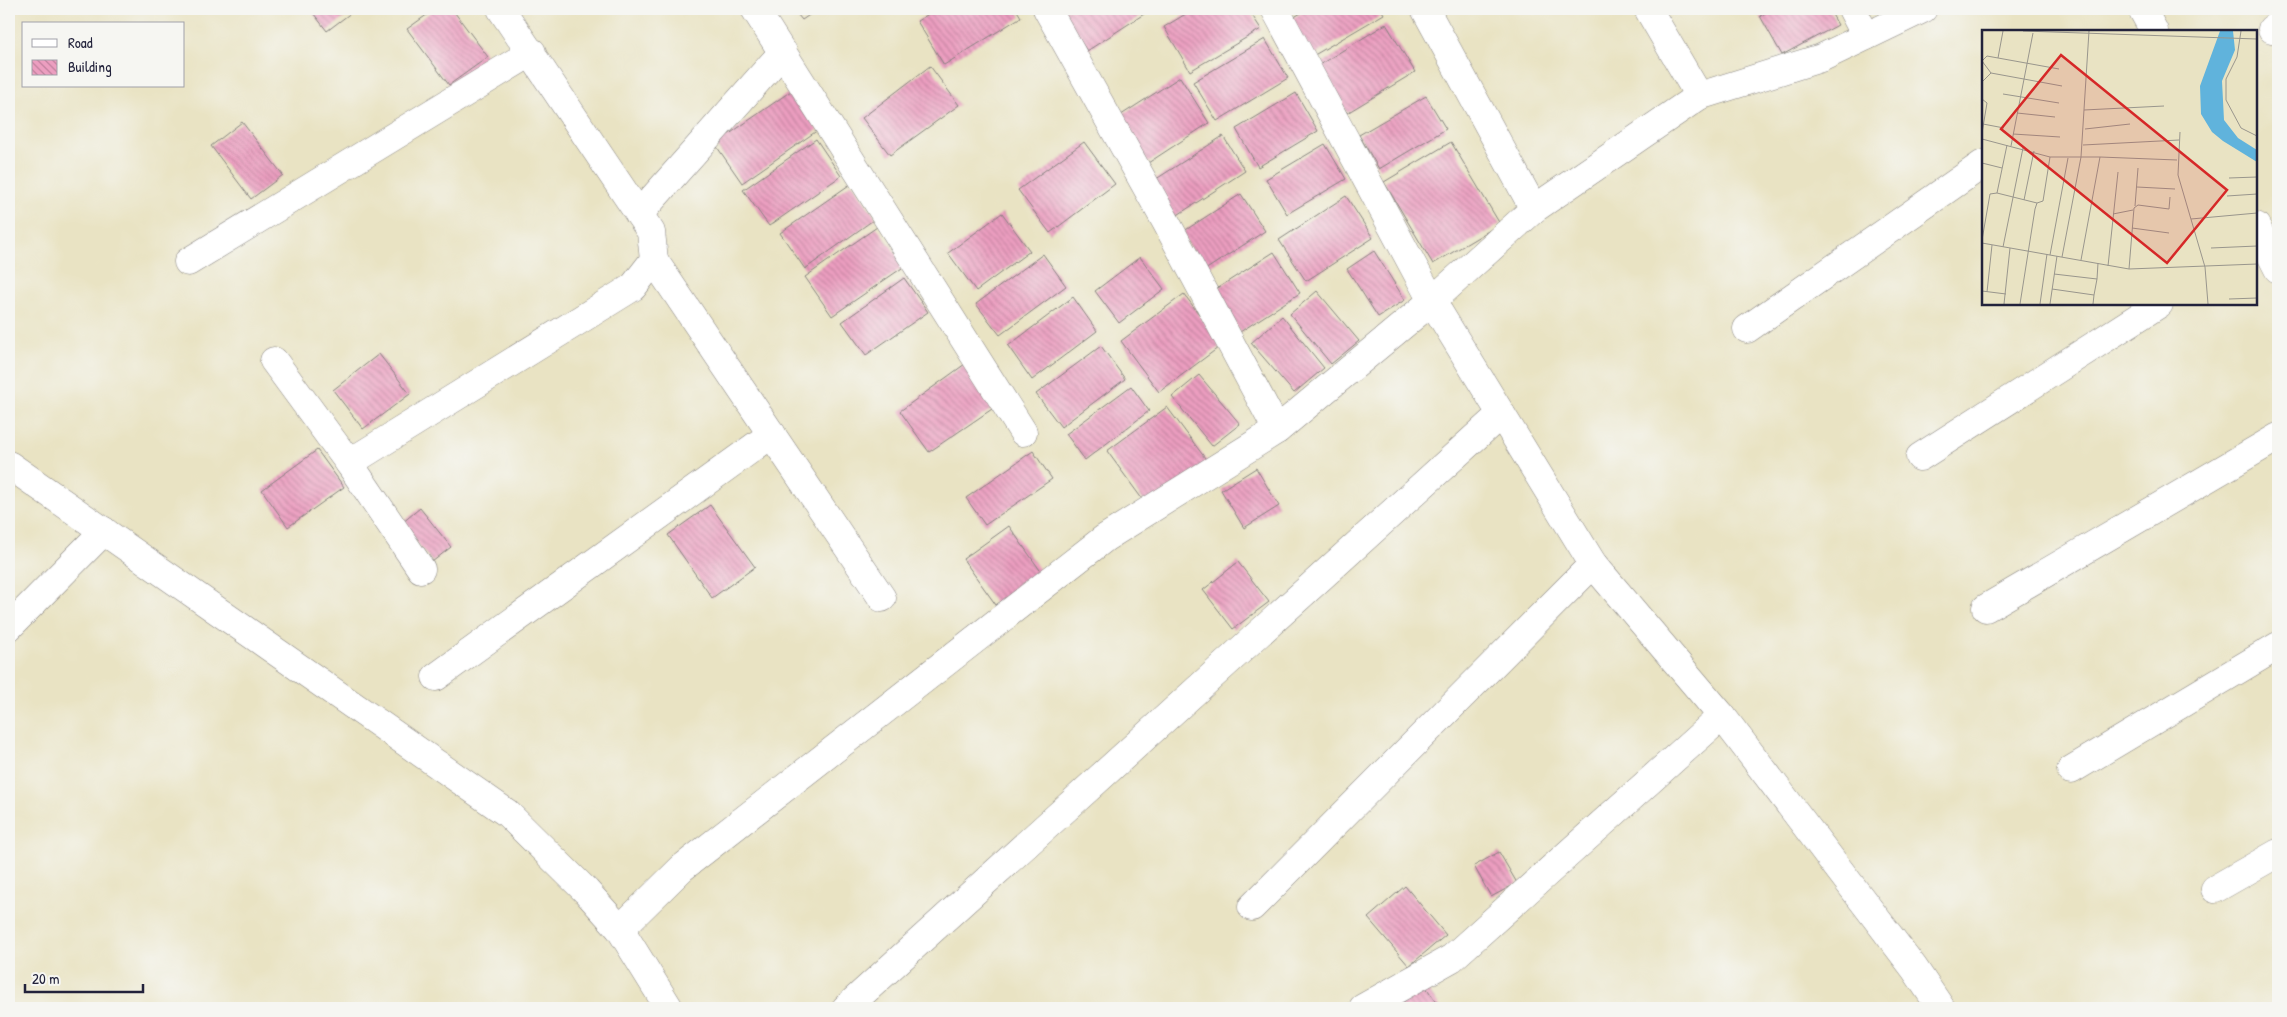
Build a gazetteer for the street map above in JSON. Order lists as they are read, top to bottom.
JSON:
{
  "legend": ["Road", "Building"],
  "scale_bar": "20 m"
}
